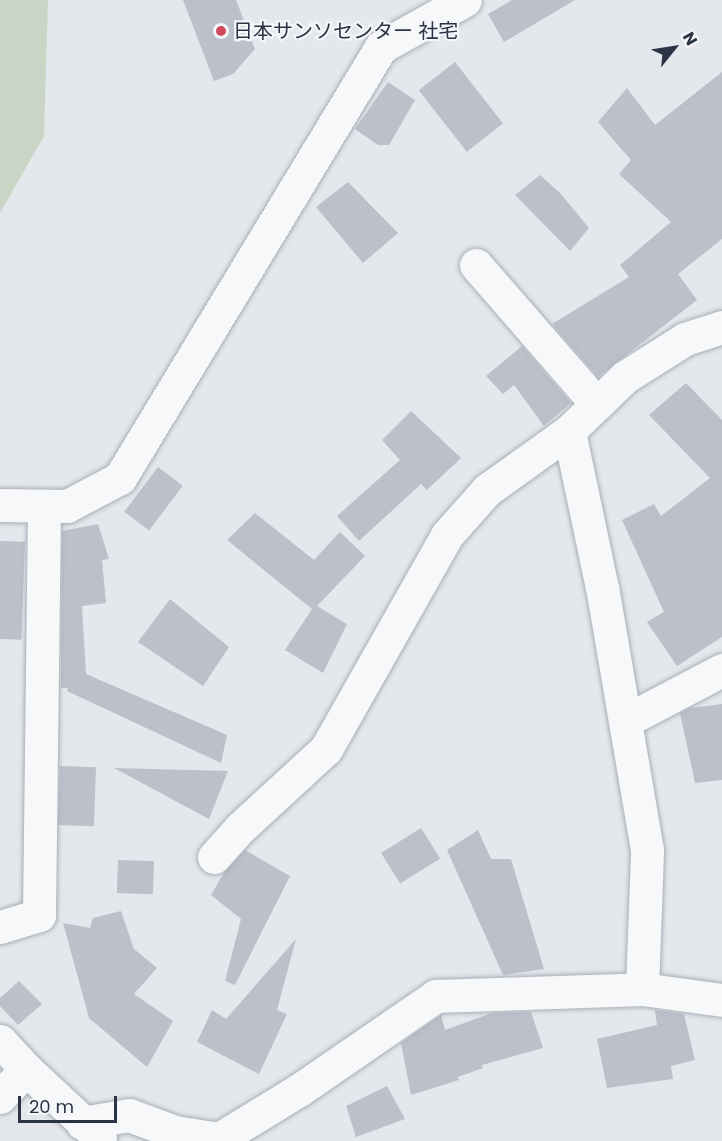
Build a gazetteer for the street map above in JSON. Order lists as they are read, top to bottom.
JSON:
{
  "places": ["日本サンソセンター 社宅"],
  "scale_bar": "20 m",
  "north": "top right"
}
